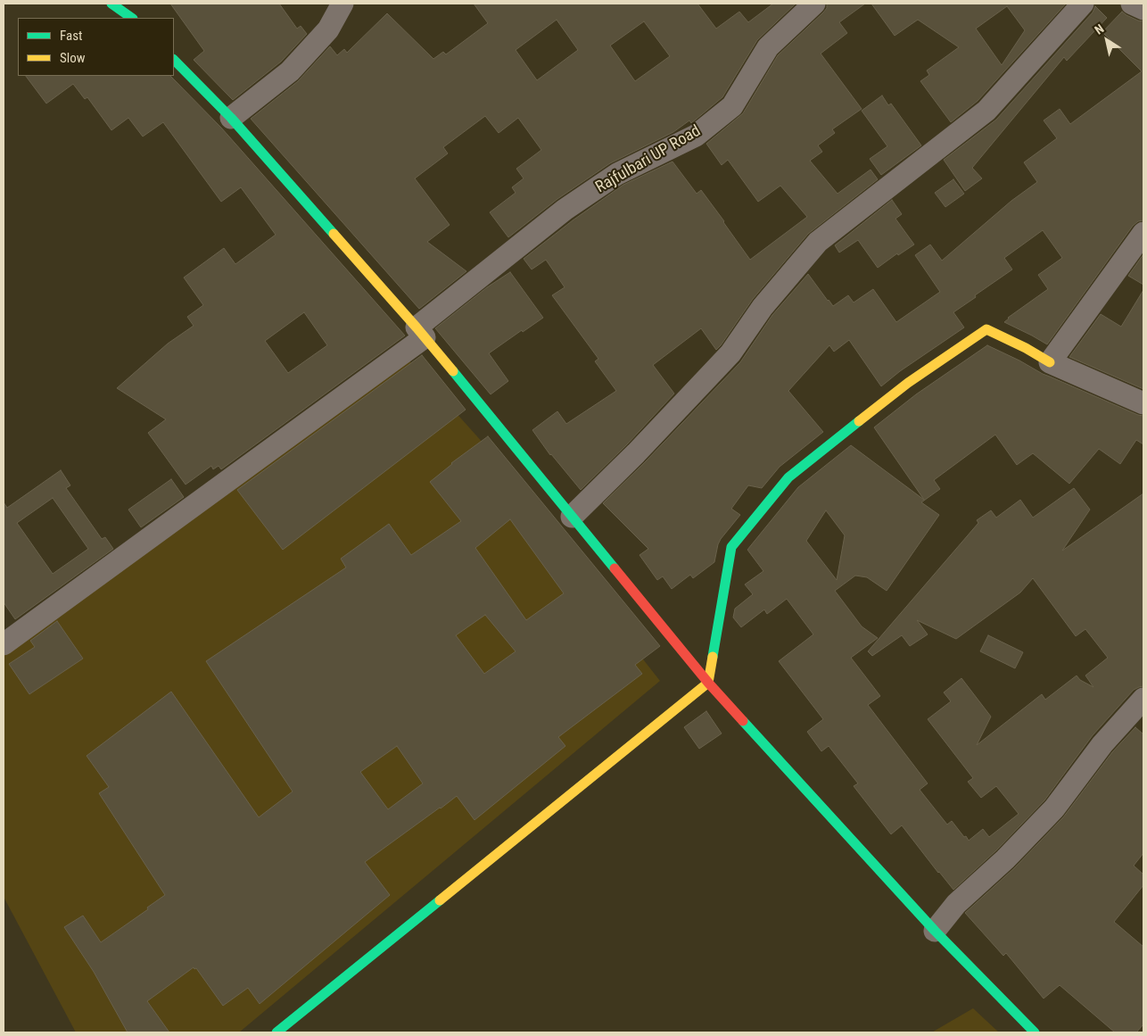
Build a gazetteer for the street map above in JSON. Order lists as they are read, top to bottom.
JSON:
{
  "streets": {
    "street": ["Rajfulbari UP Road"]
  },
  "legend": ["Fast", "Slow"],
  "north": "top left"
}
